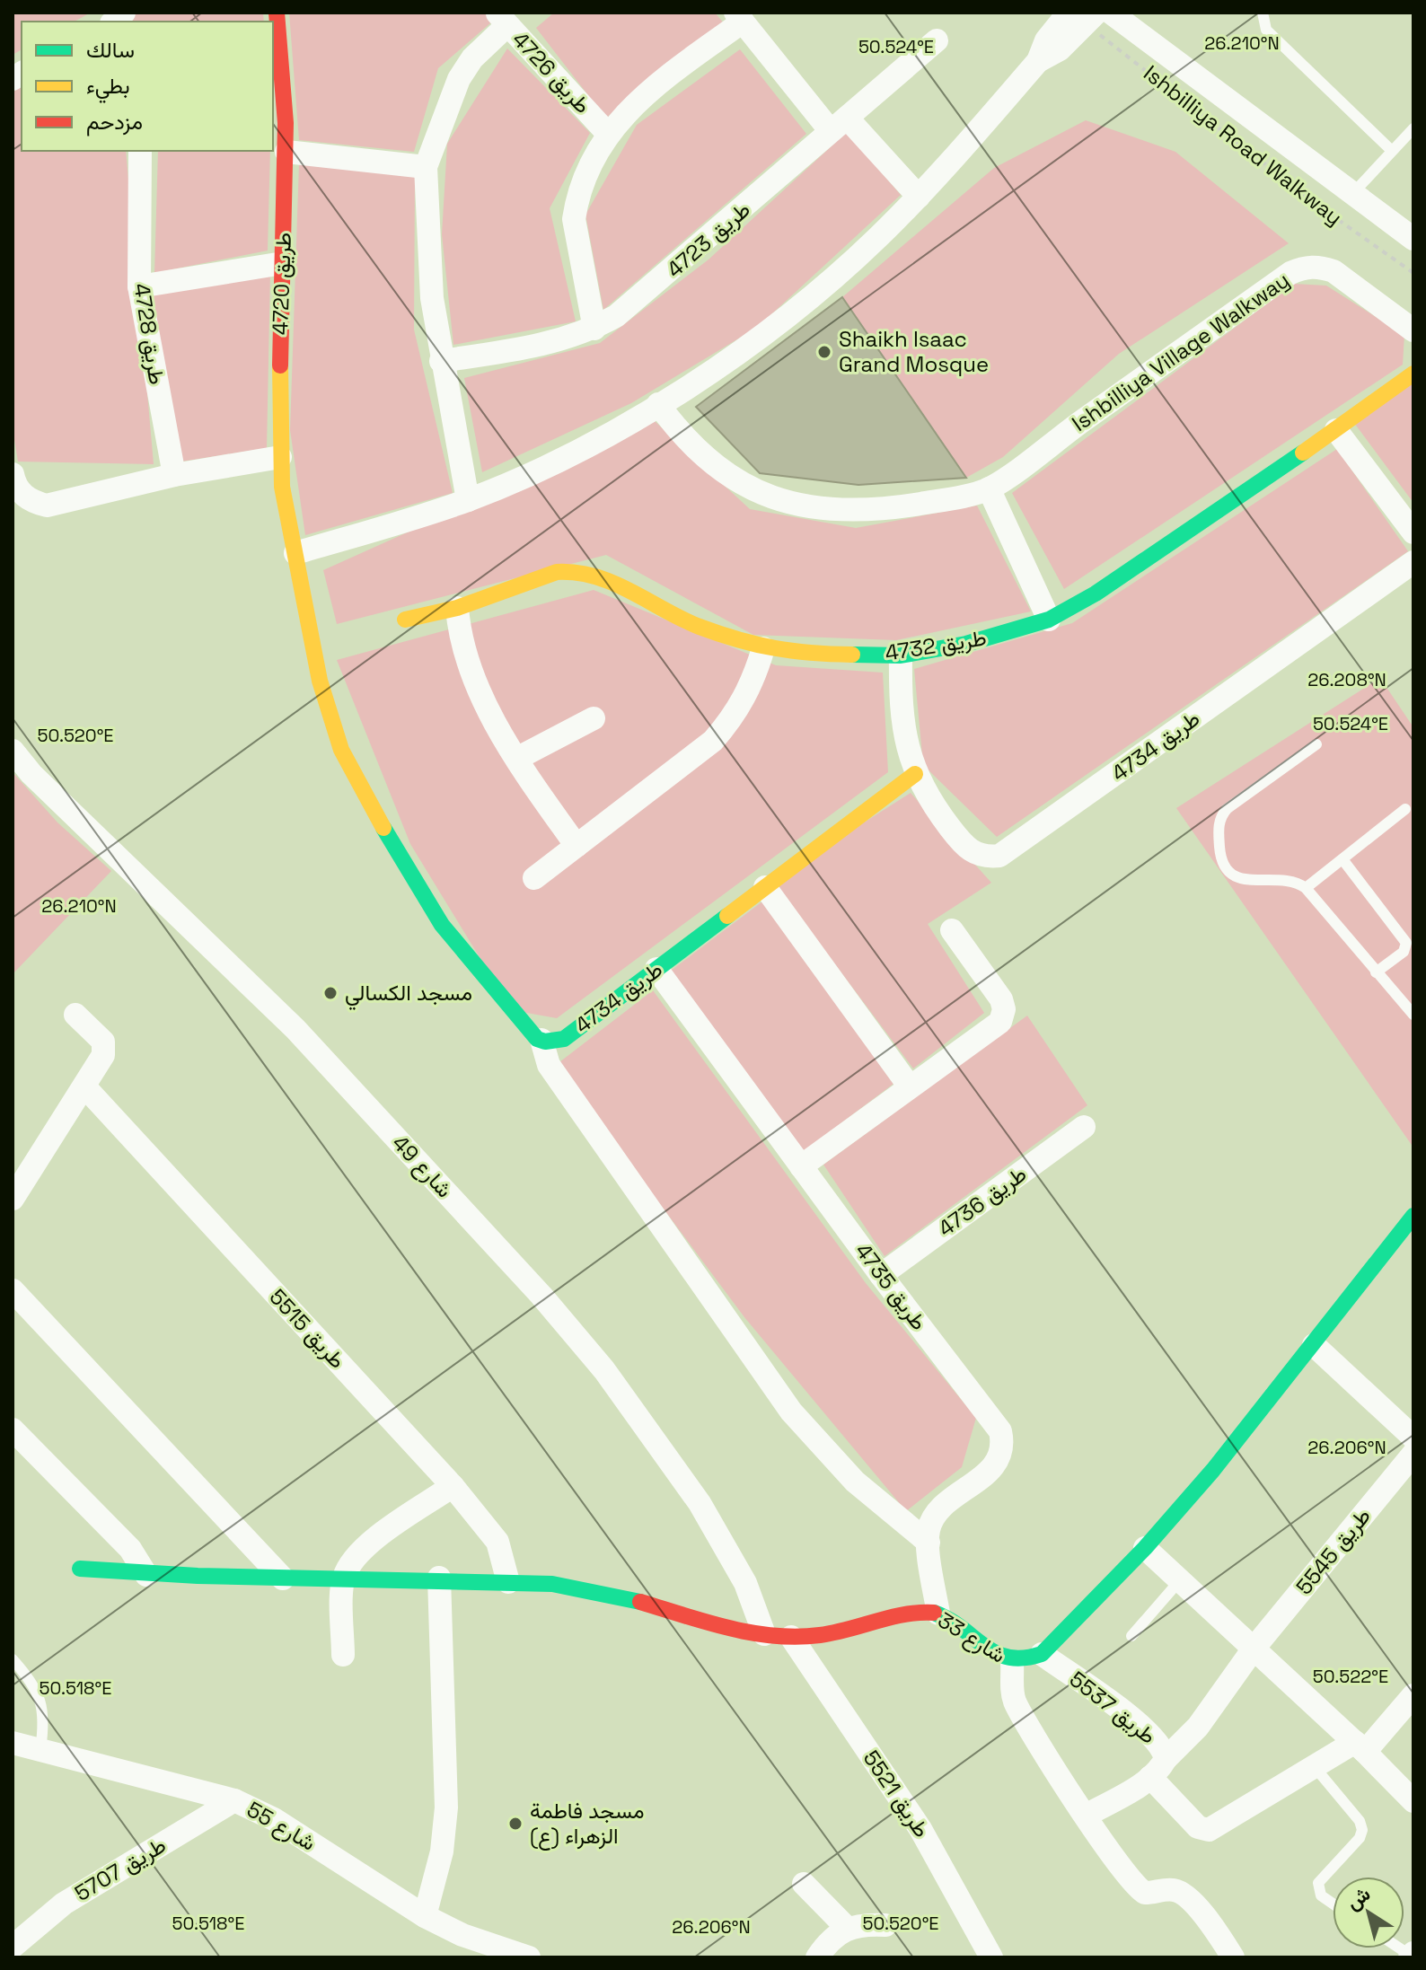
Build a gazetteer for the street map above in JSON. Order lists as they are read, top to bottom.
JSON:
{
  "streets": {
    "street": [
      "طريق 4726",
      "طريق 4723",
      "طريق 4720",
      "طريق 4728",
      "Ishbilliya Village Walkway",
      "طريق 4732",
      "طريق 4734",
      "شارع 49",
      "طريق 4736",
      "طريق 4735",
      "طريق 5515",
      "طريق 5545",
      "شارع 33",
      "طريق 5537",
      "طريق 5521",
      "شارع 55",
      "طريق 5707"
    ],
    "path": ["Ishbilliya Road Walkway"]
  },
  "crossings": [
    ["طريق 4732", "طريق 4734"],
    ["طريق 4734", "طريق 4735"],
    ["شارع 49", "شارع 33"],
    ["طريق 4736", "طريق 4735"],
    ["طريق 5515", "شارع 33"],
    ["طريق 5545", "طريق 5537"],
    ["شارع 33", "طريق 5537"],
    ["شارع 33", "طريق 5521"],
    ["شارع 55", "طريق 5707"]
  ],
  "places": ["Shaikh Isaac Grand Mosque", "مسجد الكسالي", "مسجد فاطمة الزهراء (ع)"],
  "legend": ["سالك", "بطيء", "مزدحم"],
  "north": "top left",
  "coordinates": [
    "26.210°N",
    "50.524°E",
    "26.208°N",
    "50.520°E",
    "26.206°N",
    "50.522°E",
    "50.518°E"
  ]
}
